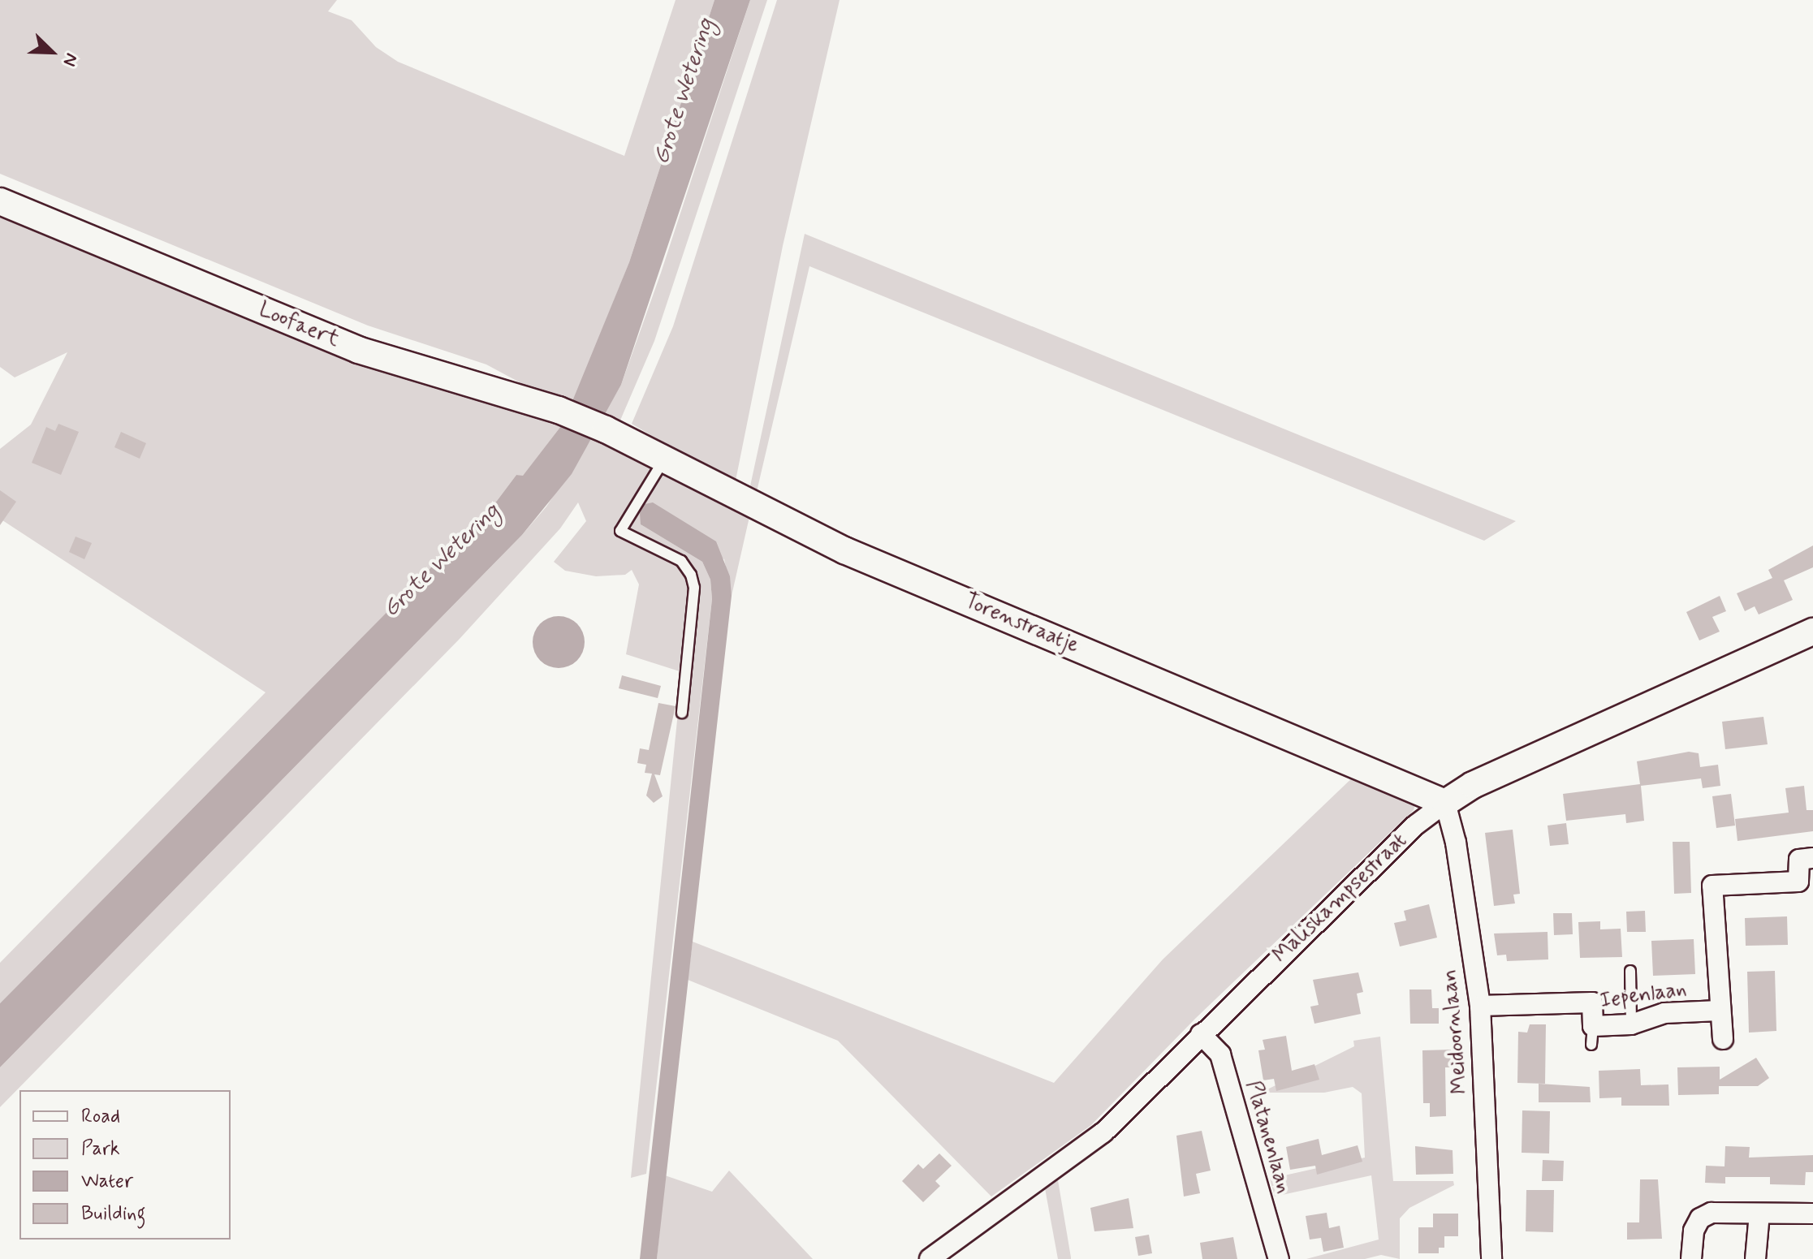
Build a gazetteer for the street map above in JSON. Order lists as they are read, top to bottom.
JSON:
{
  "streets": {
    "street": [
      "Loofaert",
      "Torenstraatje",
      "Maliskampsestraat",
      "Iepenlaan",
      "Meidoornlaan",
      "Platanenlaan"
    ]
  },
  "crossings": [
    ["Loofaert", "Torenstraatje"],
    ["Torenstraatje", "Maliskampsestraat"],
    ["Torenstraatje", "Meidoornlaan"],
    ["Maliskampsestraat", "Meidoornlaan"],
    ["Maliskampsestraat", "Platanenlaan"],
    ["Iepenlaan", "Meidoornlaan"]
  ],
  "water": ["Grote Wetering"],
  "legend": [
    "Road",
    "Park",
    "Water",
    "Building"
  ],
  "north": "bottom right"
}
